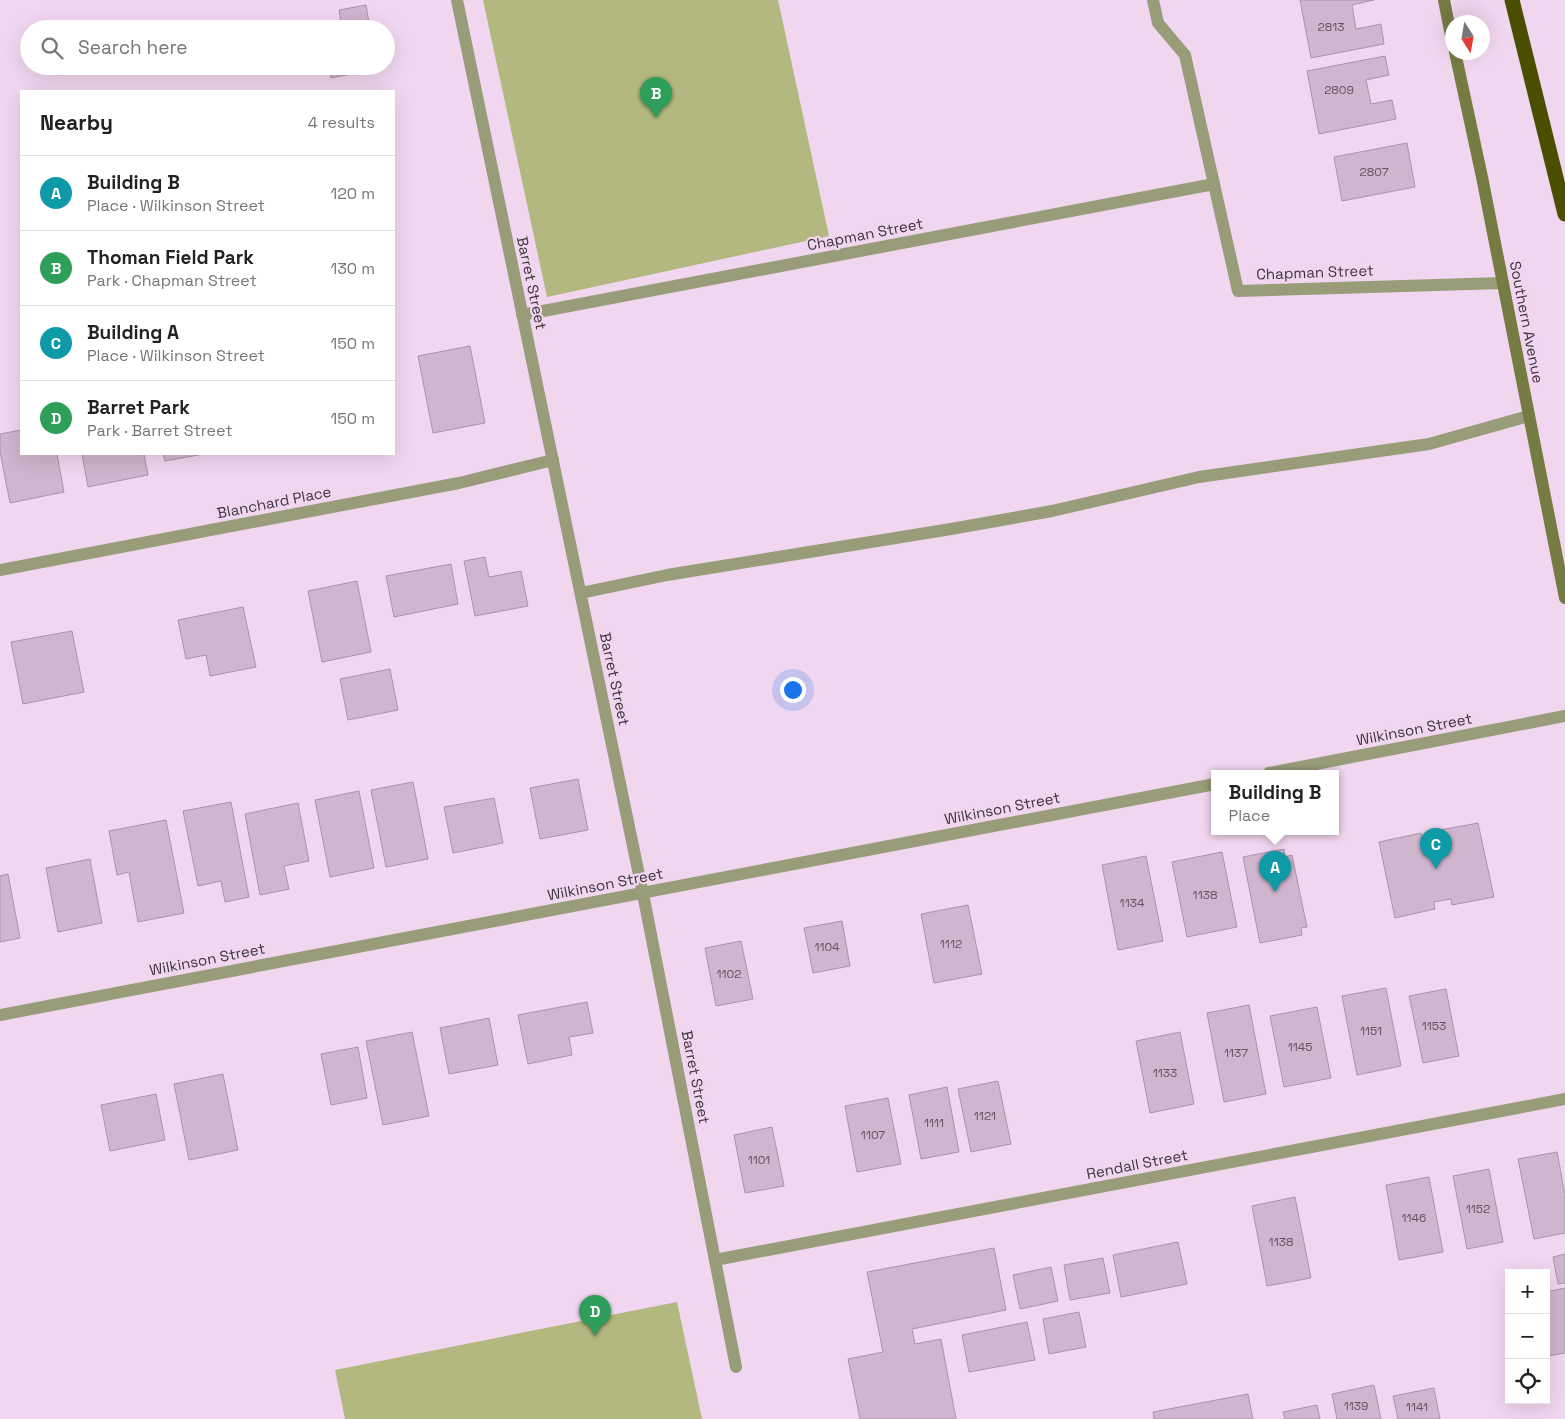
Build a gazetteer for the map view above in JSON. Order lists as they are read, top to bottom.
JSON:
{
  "streets": {
    "street": [
      "Chapman Street",
      "Barret Street",
      "Southern Avenue",
      "Blanchard Place",
      "Wilkinson Street",
      "Rendall Street"
    ]
  },
  "crossings": [
    ["Chapman Street", "Barret Street"],
    ["Chapman Street", "Southern Avenue"],
    ["Barret Street", "Blanchard Place"],
    ["Barret Street", "Wilkinson Street"],
    ["Barret Street", "Rendall Street"]
  ],
  "house_numbers": [
    "2813",
    "2809",
    "2807",
    "1138",
    "1134",
    "1112",
    "1104",
    "1102",
    "1153",
    "1151",
    "1145",
    "1137",
    "1133",
    "1121",
    "1111",
    "1107",
    "1101",
    "1152",
    "1146",
    "1138",
    "1139",
    "1141"
  ],
  "north": "bottom",
  "page": {
    "search": "Search here",
    "pins": [
      "B",
      "C",
      "A",
      "D"
    ],
    "heading": ["Nearby", "4 results"],
    "list": [
      {
        "mark": "A",
        "name": "Building B",
        "note": "Place · Wilkinson Street",
        "value": "120 m"
      },
      {
        "mark": "B",
        "name": "Thoman Field Park",
        "note": "Park · Chapman Street",
        "value": "130 m"
      },
      {
        "mark": "C",
        "name": "Building A",
        "note": "Place · Wilkinson Street",
        "value": "150 m"
      },
      {
        "mark": "D",
        "name": "Barret Park",
        "note": "Park · Barret Street",
        "value": "150 m"
      }
    ],
    "popup": ["Building B", "Place"],
    "map_buttons": ["+", "−"]
  }
}
